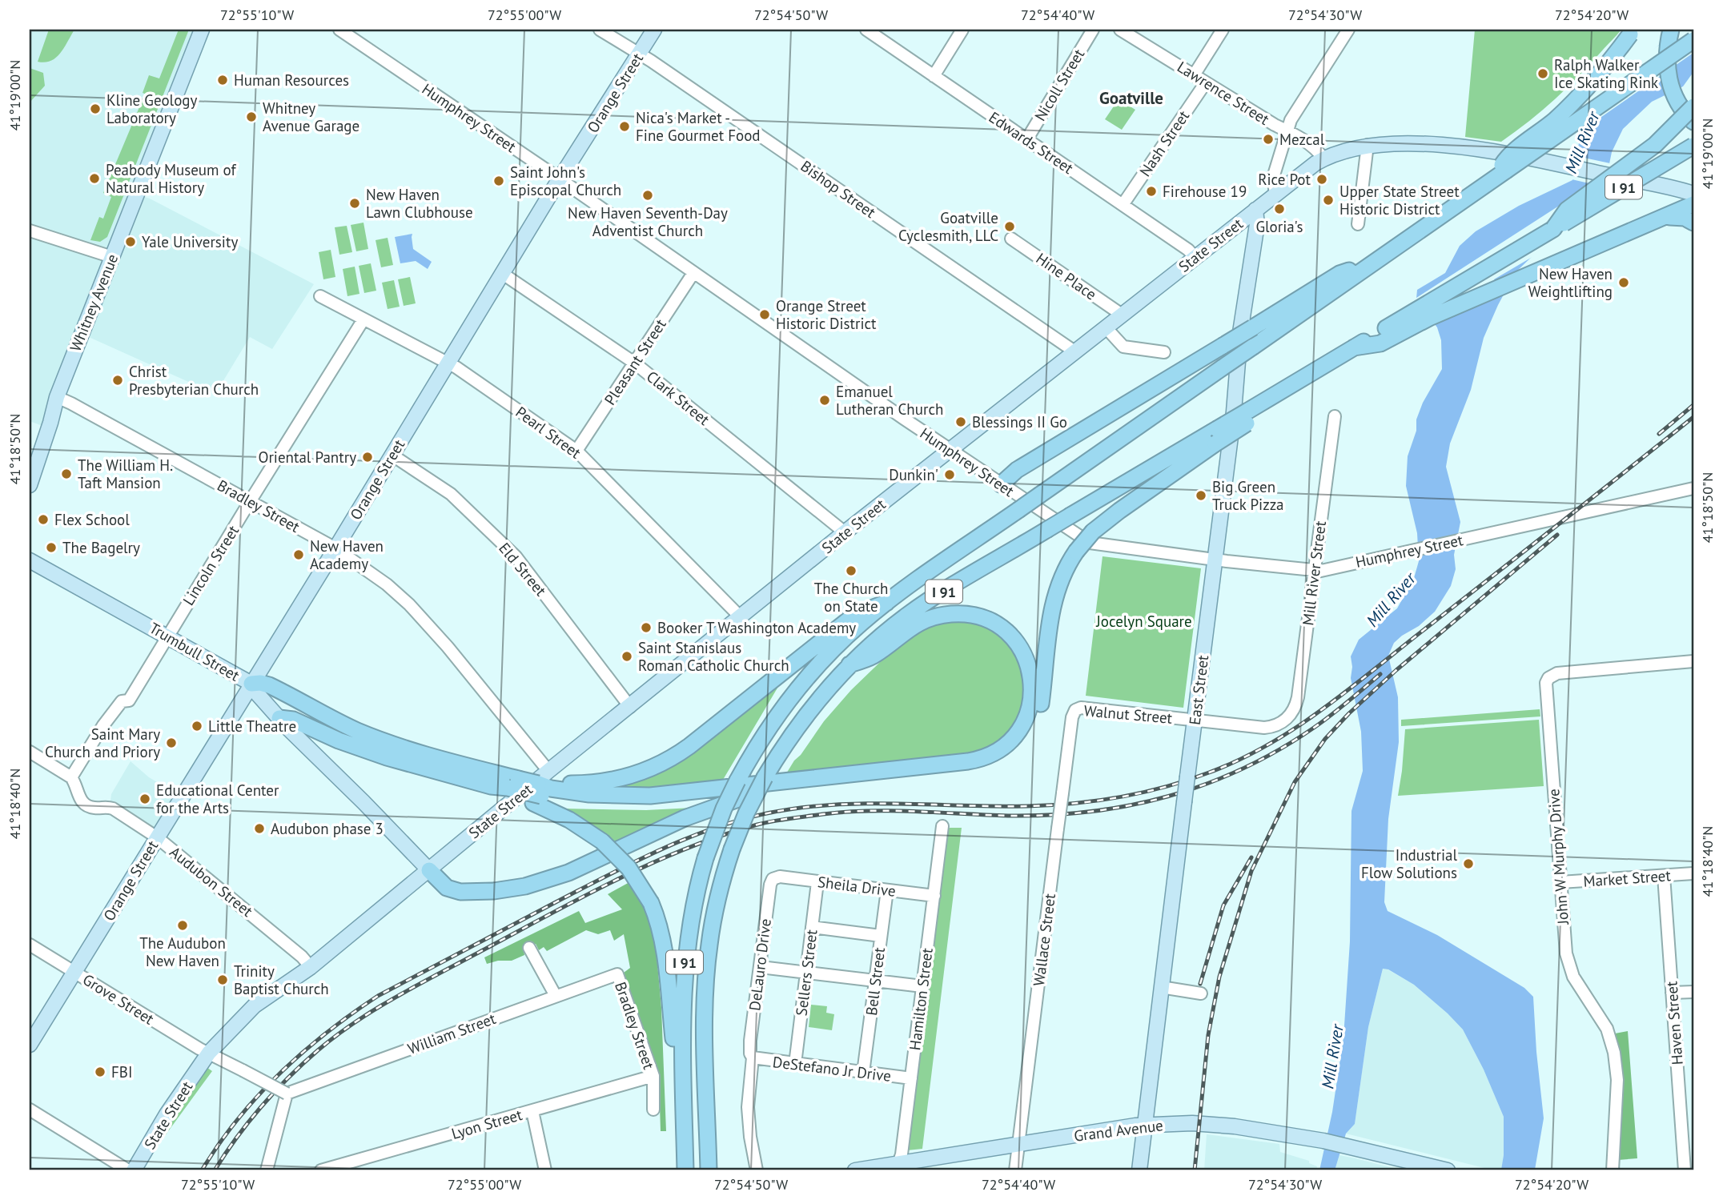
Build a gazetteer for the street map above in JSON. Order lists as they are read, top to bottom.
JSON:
{
  "streets": {
    "highway": ["I 91"],
    "main road": [
      "Orange Street",
      "State Street",
      "Whitney Avenue",
      "Trumbull Street",
      "East Street",
      "Grand Avenue"
    ],
    "street": [
      "Nicoll Street",
      "Lawrence Street",
      "Humphrey Street",
      "Edwards Street",
      "Nash Street",
      "Bishop Street",
      "Hine Place",
      "Pleasant Street",
      "Clark Street",
      "Pearl Street",
      "Bradley Street",
      "Lincoln Street",
      "Eld Street",
      "Mill River Street",
      "Walnut Street",
      "John W Murphy Drive",
      "Market Street",
      "Audubon Street",
      "Sheila Drive",
      "Wallace Street",
      "DeLauro Drive",
      "Sellers Street",
      "Bell Street",
      "Grove Street",
      "Hamilton Street",
      "Haven Street",
      "William Street",
      "DeStefano Jr Drive",
      "Lyon Street"
    ]
  },
  "crossings": [
    ["Nicoll Street", "Edwards Street"],
    ["Orange Street", "Humphrey Street"],
    ["Orange Street", "Bishop Street"],
    ["Orange Street", "Clark Street"],
    ["Orange Street", "Pearl Street"],
    ["Orange Street", "Bradley Street"],
    ["Orange Street", "Eld Street"],
    ["Orange Street", "Trumbull Street"],
    ["Orange Street", "Audubon Street"],
    ["Orange Street", "Grove Street"],
    ["Lawrence Street", "Nash Street"],
    ["Lawrence Street", "State Street"],
    ["Humphrey Street", "State Street"],
    ["Humphrey Street", "Pleasant Street"],
    ["Humphrey Street", "Mill River Street"],
    ["Humphrey Street", "East Street"],
    ["Edwards Street", "Nash Street"],
    ["Edwards Street", "State Street"],
    ["Bishop Street", "State Street"],
    ["State Street", "Hine Place"],
    ["State Street", "Clark Street"],
    ["State Street", "Pearl Street"],
    ["State Street", "Bradley Street"],
    ["State Street", "Eld Street"],
    ["State Street", "Trumbull Street"],
    ["State Street", "East Street"],
    ["State Street", "Audubon Street"],
    ["State Street", "Grove Street"],
    ["Whitney Avenue", "Bradley Street"],
    ["Pleasant Street", "Clark Street"],
    ["Pleasant Street", "Pearl Street"],
    ["Pearl Street", "Lincoln Street"],
    ["Bradley Street", "Lincoln Street"],
    ["Bradley Street", "William Street"],
    ["Bradley Street", "Lyon Street"],
    ["Lincoln Street", "Trumbull Street"],
    ["Lincoln Street", "Audubon Street"],
    ["Mill River Street", "Walnut Street"],
    ["East Street", "Walnut Street"],
    ["East Street", "Grand Avenue"],
    ["Walnut Street", "Wallace Street"],
    ["John W Murphy Drive", "Market Street"],
    ["Market Street", "Haven Street"],
    ["Sheila Drive", "DeLauro Drive"],
    ["Sheila Drive", "Sellers Street"],
    ["Sheila Drive", "Bell Street"],
    ["Sheila Drive", "Hamilton Street"],
    ["Wallace Street", "Grand Avenue"],
    ["DeLauro Drive", "DeStefano Jr Drive"],
    ["Sellers Street", "DeStefano Jr Drive"],
    ["Bell Street", "DeStefano Jr Drive"],
    ["Grove Street", "William Street"],
    ["Hamilton Street", "DeStefano Jr Drive"],
    ["Hamilton Street", "Grand Avenue"]
  ],
  "districts": ["Goatville"],
  "water": ["Mill River"],
  "parks": ["Jocelyn Square"],
  "places": [
    "Ralph Walker Ice Skating Rink",
    "Human Resources",
    "Kline Geology Laboratory",
    "Whitney Avenue Garage",
    "Nica's Market - Fine Gourmet Food",
    "Mezcal",
    "Peabody Museum of Natural History",
    "Rice Pot",
    "Saint John's Episcopal Church",
    "Firehouse 19",
    "New Haven Seventh-Day Adventist Church",
    "Upper State Street Historic District",
    "New Haven Lawn Clubhouse",
    "Gloria's",
    "Goatville Cyclesmith, LLC",
    "Yale University",
    "New Haven Weightlifting",
    "Orange Street Historic District",
    "Christ Presbyterian Church",
    "Emanuel Lutheran Church",
    "Blessings II Go",
    "Oriental Pantry",
    "The William H. Taft Mansion",
    "Dunkin'",
    "Big Green Truck Pizza",
    "Flex School",
    "The Bagelry",
    "New Haven Academy",
    "The Church on State",
    "Booker T Washington Academy",
    "Saint Stanislaus Roman Catholic Church",
    "Little Theatre",
    "Saint Mary Church and Priory",
    "Educational Center for the Arts",
    "Audubon phase 3",
    "Industrial Flow Solutions",
    "The Audubon New Haven",
    "Trinity Baptist Church",
    "FBI"
  ],
  "coordinates": [
    "72°55'10\"W",
    "72°55'00\"W",
    "72°54'50\"W",
    "72°54'40\"W",
    "72°54'30\"W",
    "72°54'20\"W",
    "41°19'00\"N",
    "41°18'50\"N",
    "41°18'40\"N"
  ]
}
